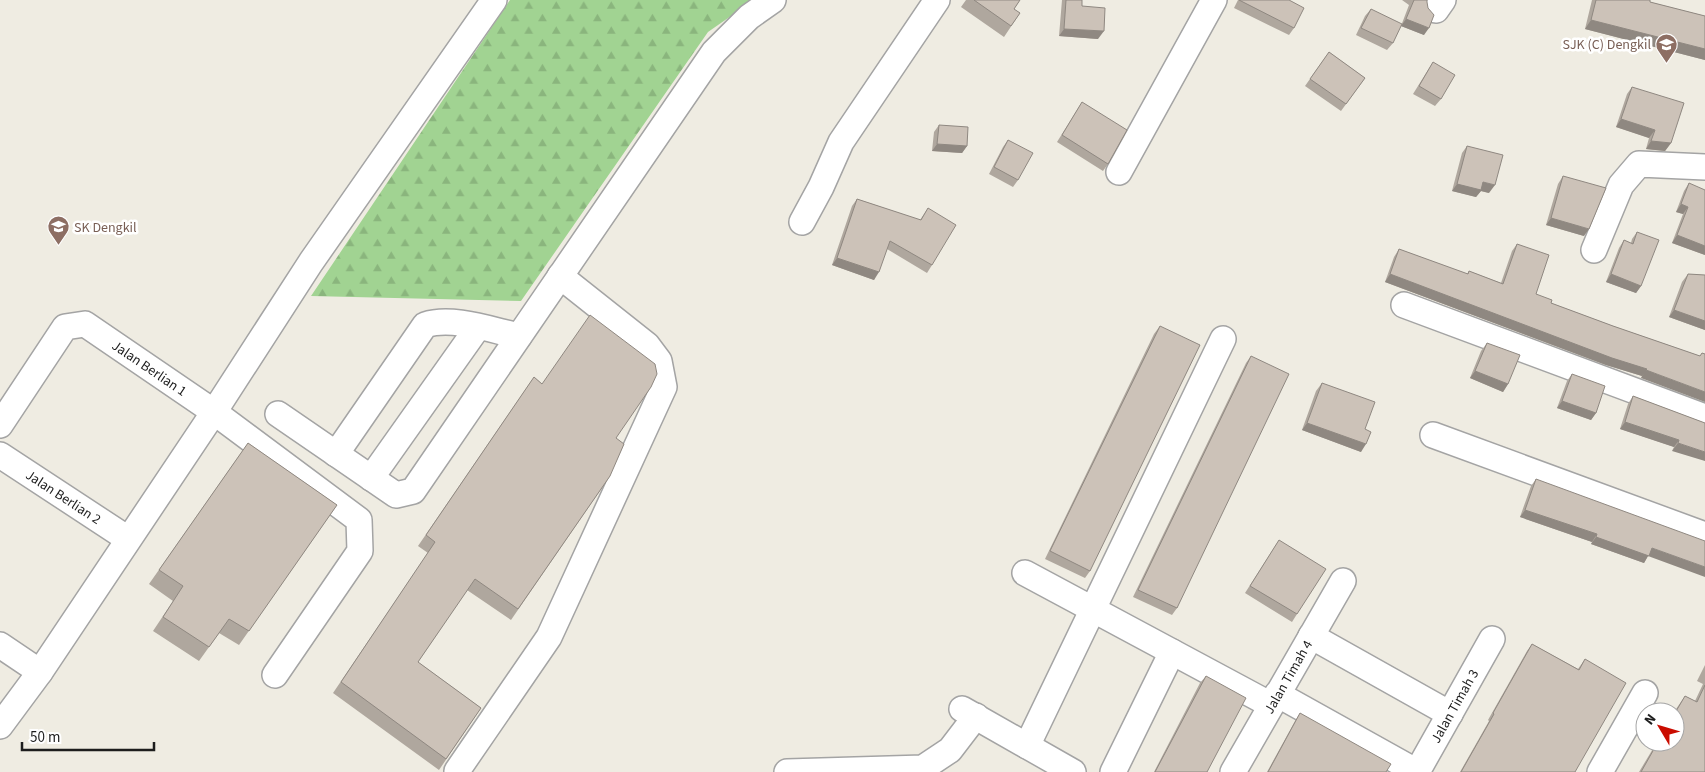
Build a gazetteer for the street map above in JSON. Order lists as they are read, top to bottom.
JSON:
{
  "streets": {
    "street": [
      "Jalan Berlian 1",
      "Jalan Berlian 2",
      "Jalan Timah 4",
      "Jalan Timah 3"
    ]
  },
  "places": {
    "school or university": ["SJK (C) Dengkil", "SK Dengkil"]
  },
  "scale_bar": "50 m",
  "north": "top left"
}
